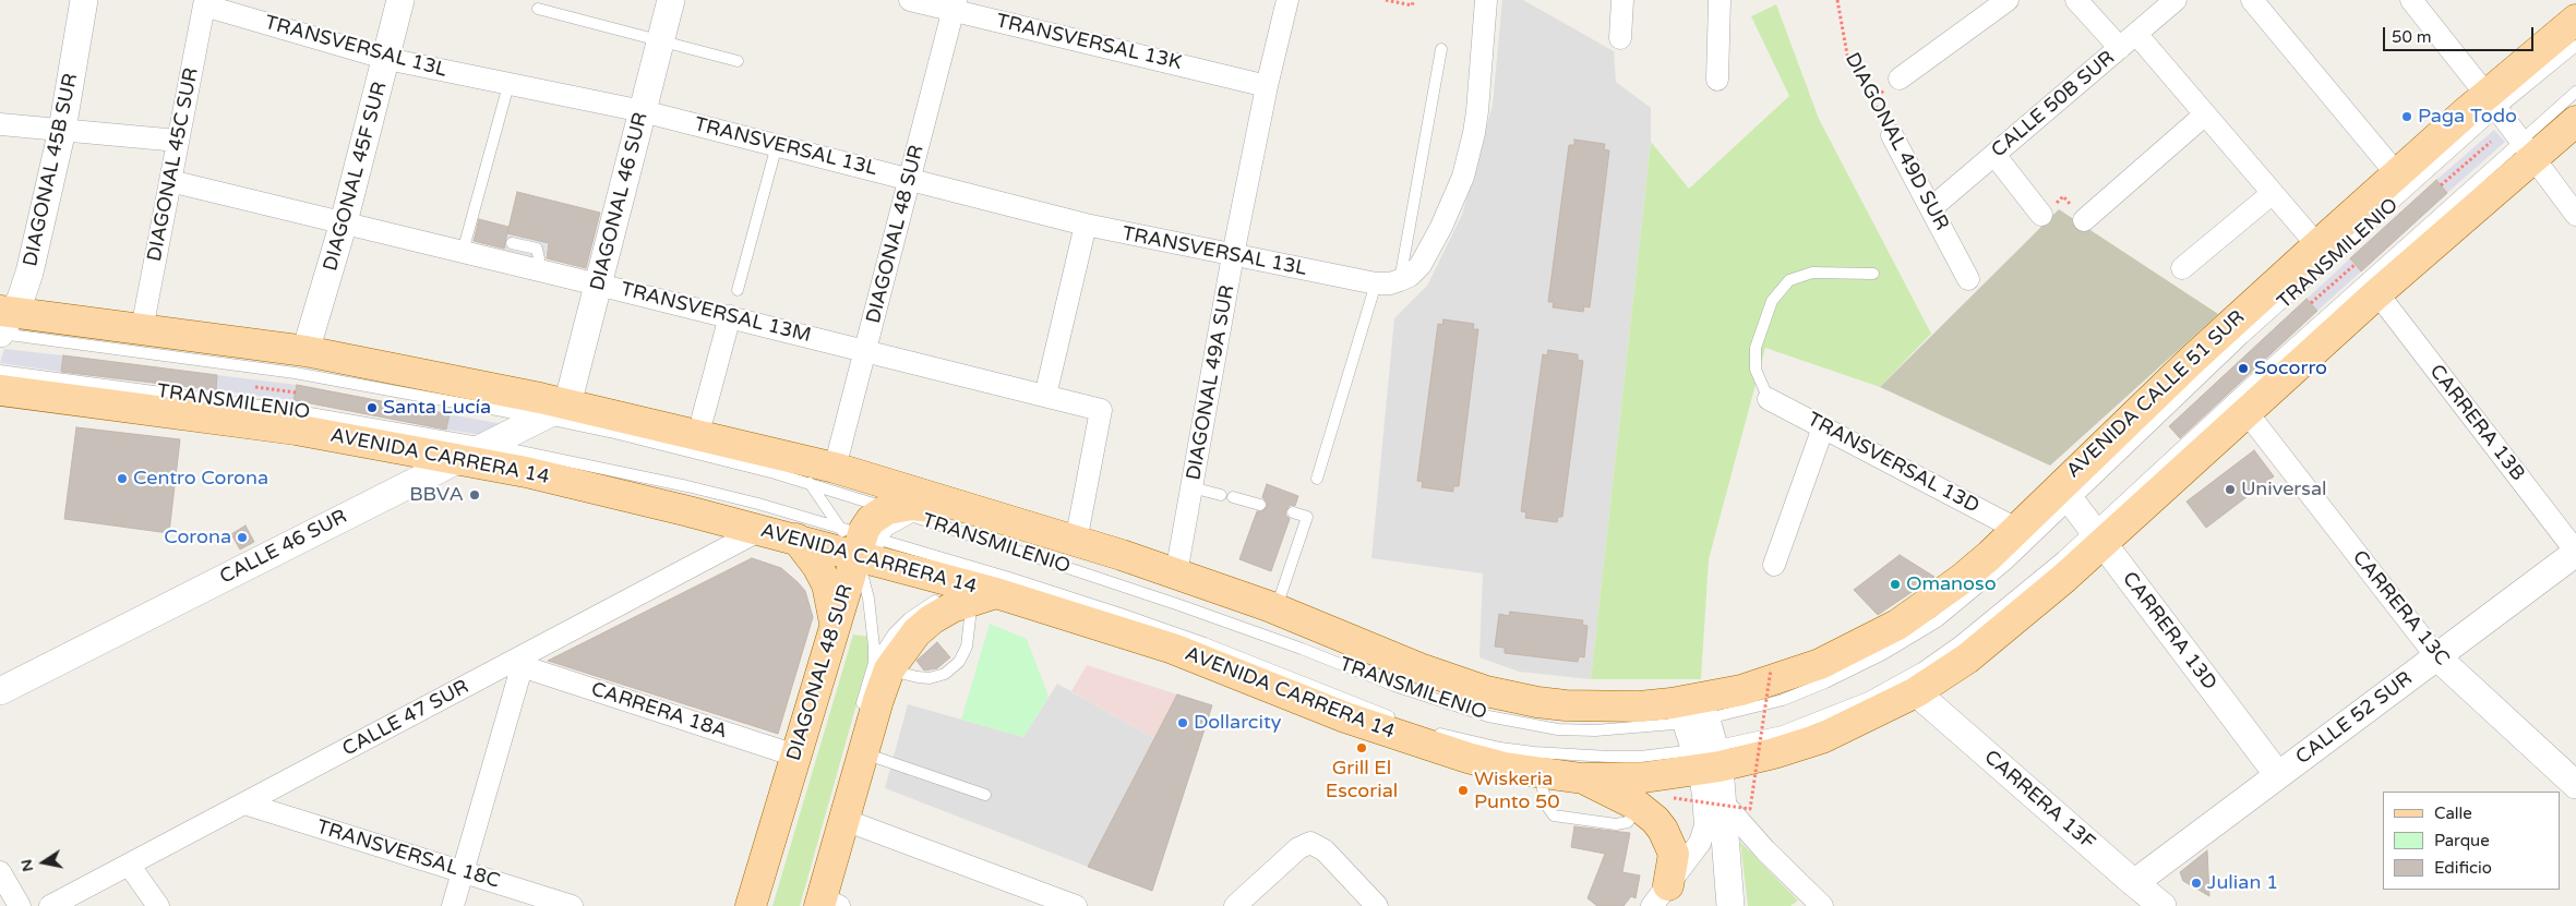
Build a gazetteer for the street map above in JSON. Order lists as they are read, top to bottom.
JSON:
{
  "streets": {
    "main road": ["DIAGONAL 48 SUR", "AVENIDA CALLE 51 SUR", "AVENIDA CARRERA 14"],
    "street": [
      "TRANSVERSAL 13K",
      "TRANSVERSAL 13L",
      "CALLE 50B SUR",
      "DIAGONAL 49D SUR",
      "DIAGONAL 45C SUR",
      "DIAGONAL 45B SUR",
      "DIAGONAL 45F SUR",
      "DIAGONAL 46 SUR",
      "TRANSVERSAL 13M",
      "DIAGONAL 49A SUR",
      "CARRERA 13B",
      "TRANSVERSAL 13D",
      "CALLE 46 SUR",
      "CARRERA 13C",
      "CARRERA 13D",
      "CARRERA 18A",
      "CALLE 47 SUR",
      "CALLE 52 SUR",
      "CARRERA 13F",
      "TRANSVERSAL 18C"
    ],
    "lane": ["TRANSMILENIO"]
  },
  "crossings": [
    ["TRANSVERSAL 13K", "DIAGONAL 48 SUR"],
    ["TRANSVERSAL 13K", "DIAGONAL 49A SUR"],
    ["TRANSVERSAL 13L", "DIAGONAL 45C SUR"],
    ["TRANSVERSAL 13L", "DIAGONAL 45F SUR"],
    ["TRANSVERSAL 13L", "DIAGONAL 46 SUR"],
    ["TRANSVERSAL 13L", "DIAGONAL 48 SUR"],
    ["TRANSVERSAL 13L", "DIAGONAL 49A SUR"],
    ["CALLE 50B SUR", "DIAGONAL 49D SUR"],
    ["DIAGONAL 45C SUR", "TRANSVERSAL 13M"],
    ["DIAGONAL 45B SUR", "TRANSMILENIO"],
    ["DIAGONAL 45F SUR", "TRANSVERSAL 13M"],
    ["DIAGONAL 46 SUR", "TRANSVERSAL 13M"],
    ["DIAGONAL 46 SUR", "CALLE 46 SUR"],
    ["DIAGONAL 48 SUR", "TRANSMILENIO"],
    ["DIAGONAL 48 SUR", "TRANSVERSAL 13M"],
    ["DIAGONAL 48 SUR", "AVENIDA CARRERA 14"],
    ["DIAGONAL 48 SUR", "CARRERA 18A"],
    ["TRANSMILENIO", "AVENIDA CALLE 51 SUR"],
    ["TRANSMILENIO", "AVENIDA CARRERA 14"],
    ["TRANSMILENIO", "CALLE 46 SUR"],
    ["TRANSMILENIO", "CARRERA 13D"],
    ["AVENIDA CALLE 51 SUR", "TRANSVERSAL 13D"],
    ["AVENIDA CALLE 51 SUR", "CARRERA 13D"],
    ["CARRERA 13B", "CALLE 52 SUR"],
    ["AVENIDA CARRERA 14", "CALLE 46 SUR"],
    ["AVENIDA CARRERA 14", "CALLE 47 SUR"],
    ["CARRERA 13C", "CALLE 52 SUR"],
    ["CARRERA 13D", "CALLE 52 SUR"],
    ["CARRERA 18A", "CALLE 47 SUR"],
    ["CALLE 47 SUR", "TRANSVERSAL 18C"],
    ["CALLE 52 SUR", "CARRERA 13F"]
  ],
  "places": [
    "Paga Todo",
    "Socorro",
    "Santa Lucía",
    "Centro Corona",
    "Universal",
    "BBVA",
    "Corona",
    "Omanoso",
    "Dollarcity",
    "Grill El Escorial",
    "Wiskeria Punto 50",
    "Julian 1"
  ],
  "legend": ["Calle", "Parque", "Edificio"],
  "scale_bar": "50 m",
  "north": "left"
}
